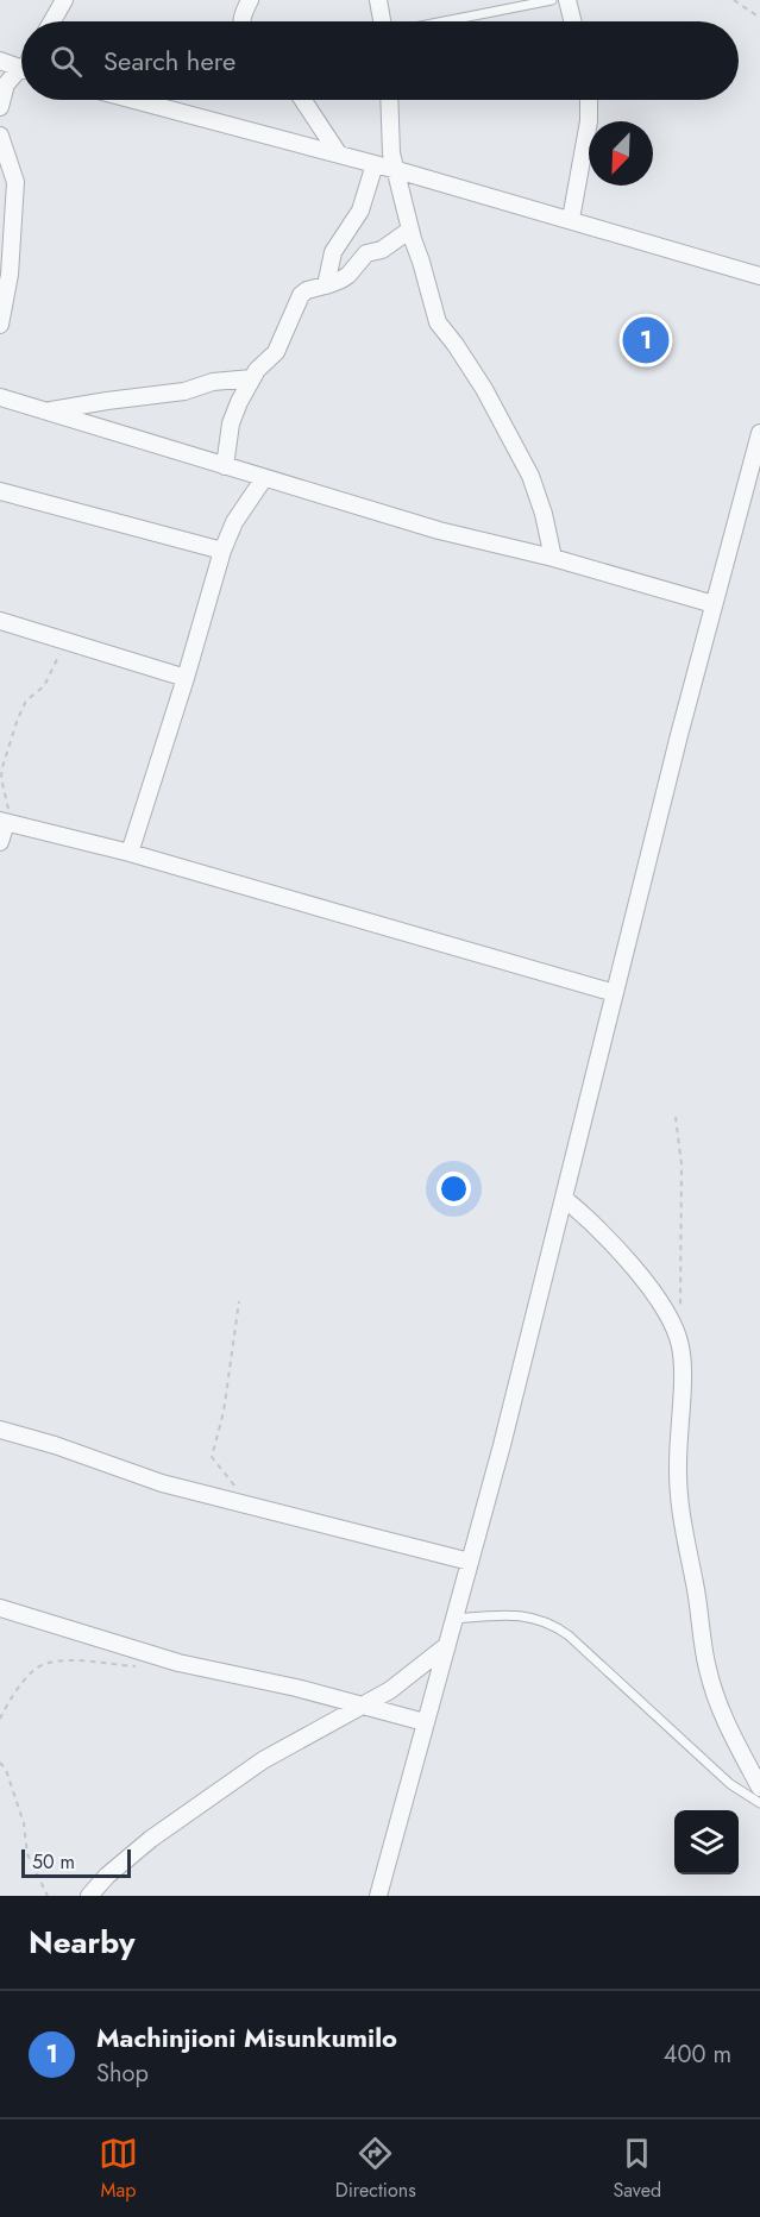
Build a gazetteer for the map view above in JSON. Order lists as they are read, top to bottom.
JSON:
{
  "scale_bar": "50 m",
  "north": "bottom left",
  "page": {
    "search": "Search here",
    "pins": "1",
    "scale": "50 m",
    "heading": "Nearby",
    "list": [
      {
        "mark": "1",
        "name": "Machinjioni Misunkumilo",
        "note": "Shop",
        "value": "400 m"
      }
    ],
    "nav": ["Map", "Directions", "Saved"]
  }
}
